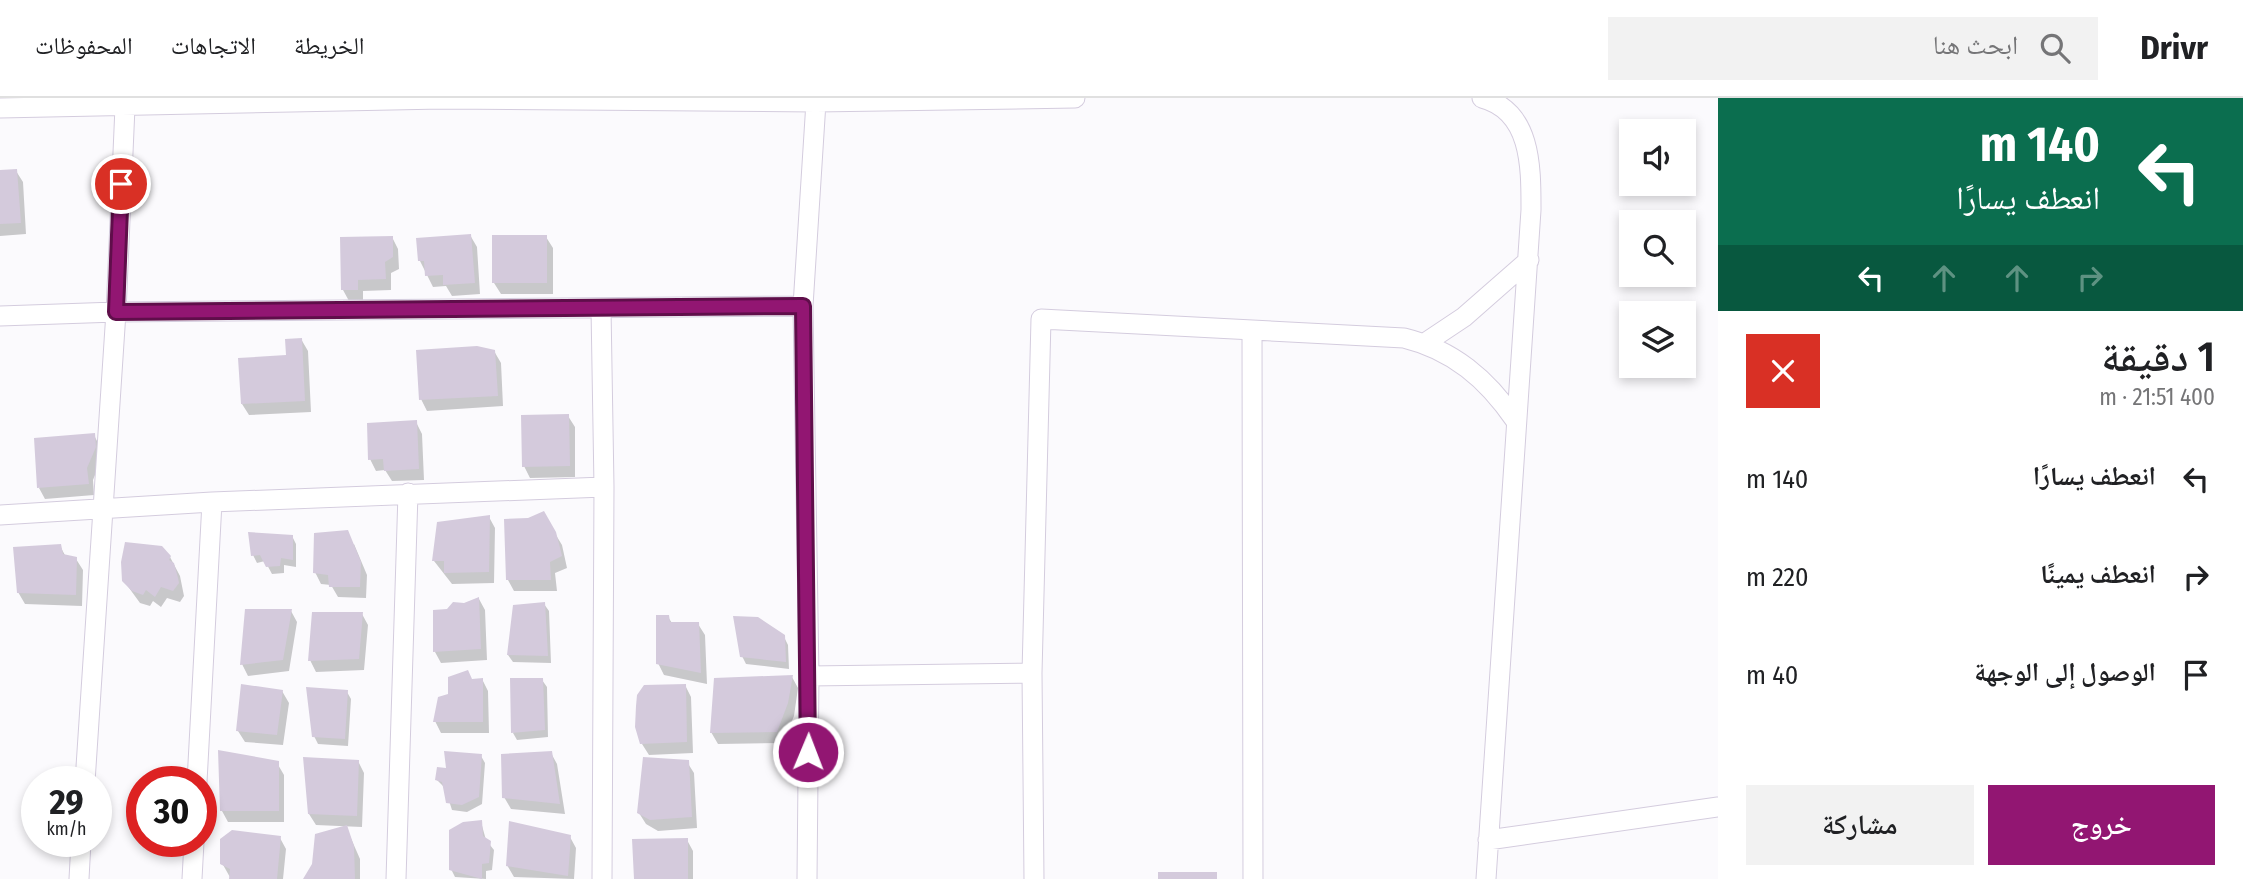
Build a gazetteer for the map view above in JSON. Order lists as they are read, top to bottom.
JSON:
{
  "page": {
    "header": "Drivr",
    "search": "ابحث هنا",
    "nav": ["الخريطة", "الاتجاهات", "المحفوظات"],
    "turn": ["140 m", "انعطف يسارًا"],
    "heading": ["1 دقيقة", "400 m · 21:51"],
    "list": [
      {
        "name": "انعطف يسارًا",
        "value": "140 m"
      },
      {
        "name": "انعطف يمينًا",
        "value": "220 m"
      },
      {
        "name": "الوصول إلى الوجهة",
        "value": "40 m"
      }
    ],
    "speed": "29 km/h",
    "limit": "30",
    "buttons": ["خروج", "مشاركة"]
  }
}
